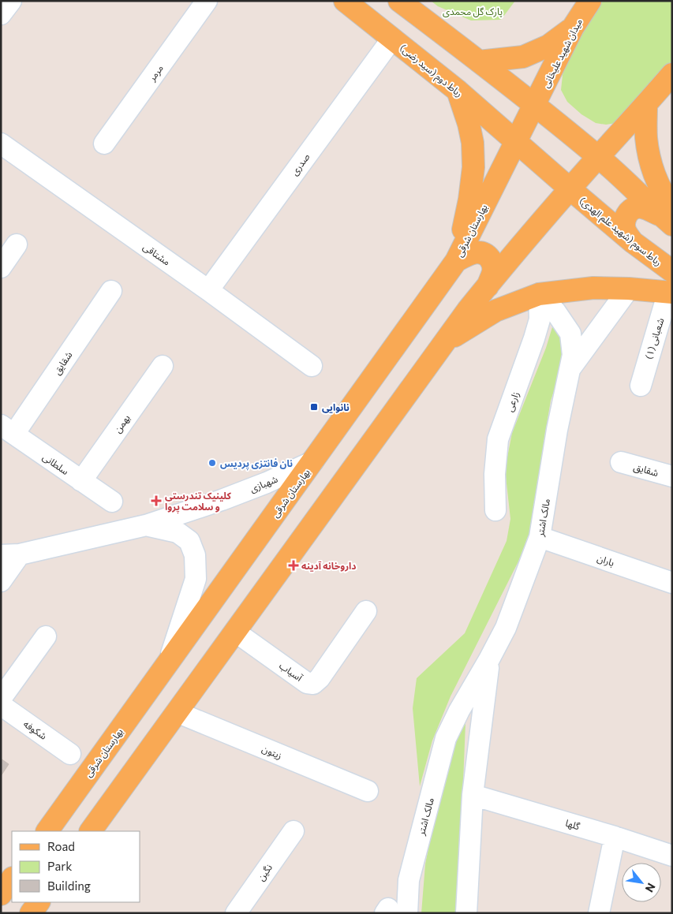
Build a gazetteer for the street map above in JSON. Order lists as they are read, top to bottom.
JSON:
{
  "streets": {
    "main road": [
      "میدان شهید علیخانی",
      "رباط دوم (سید رضی)",
      "بهارستان شرقی",
      "رباط سوم (شهید علم الهدی)"
    ],
    "street": [
      "مرمر",
      "صدری",
      "مشتاقی",
      "شعبانی (۱)",
      "شقایق",
      "زارعی",
      "بهمن",
      "سلطانی",
      "شهبازی",
      "مالک اشتر",
      "باران",
      "آسیاب",
      "شکوفه",
      "زیتون",
      "گلها",
      "نگین"
    ]
  },
  "crossings": [
    ["میدان شهید علیخانی", "رباط دوم (سید رضی)"],
    ["میدان شهید علیخانی", "بهارستان شرقی"],
    ["رباط دوم (سید رضی)", "صدری"],
    ["رباط دوم (سید رضی)", "بهارستان شرقی"],
    ["صدری", "مشتاقی"],
    ["بهارستان شرقی", "شهبازی"],
    ["رباط سوم (شهید علم الهدی)", "شعبانی (۱)"],
    ["شقایق", "سلطانی"],
    ["زارعی", "مالک اشتر"],
    ["بهمن", "سلطانی"],
    ["مالک اشتر", "باران"],
    ["مالک اشتر", "گلها"]
  ],
  "parks": ["پارک گل محمدی"],
  "places": {
    "transit": ["نانوایی"],
    "other": ["نان فانتزی پردیس"],
    "health": ["کلینیک تندرستی و سلامت پروا", "داروخانه آدینه"]
  },
  "legend": ["Road", "Park", "Building"],
  "north": "bottom right"
}
